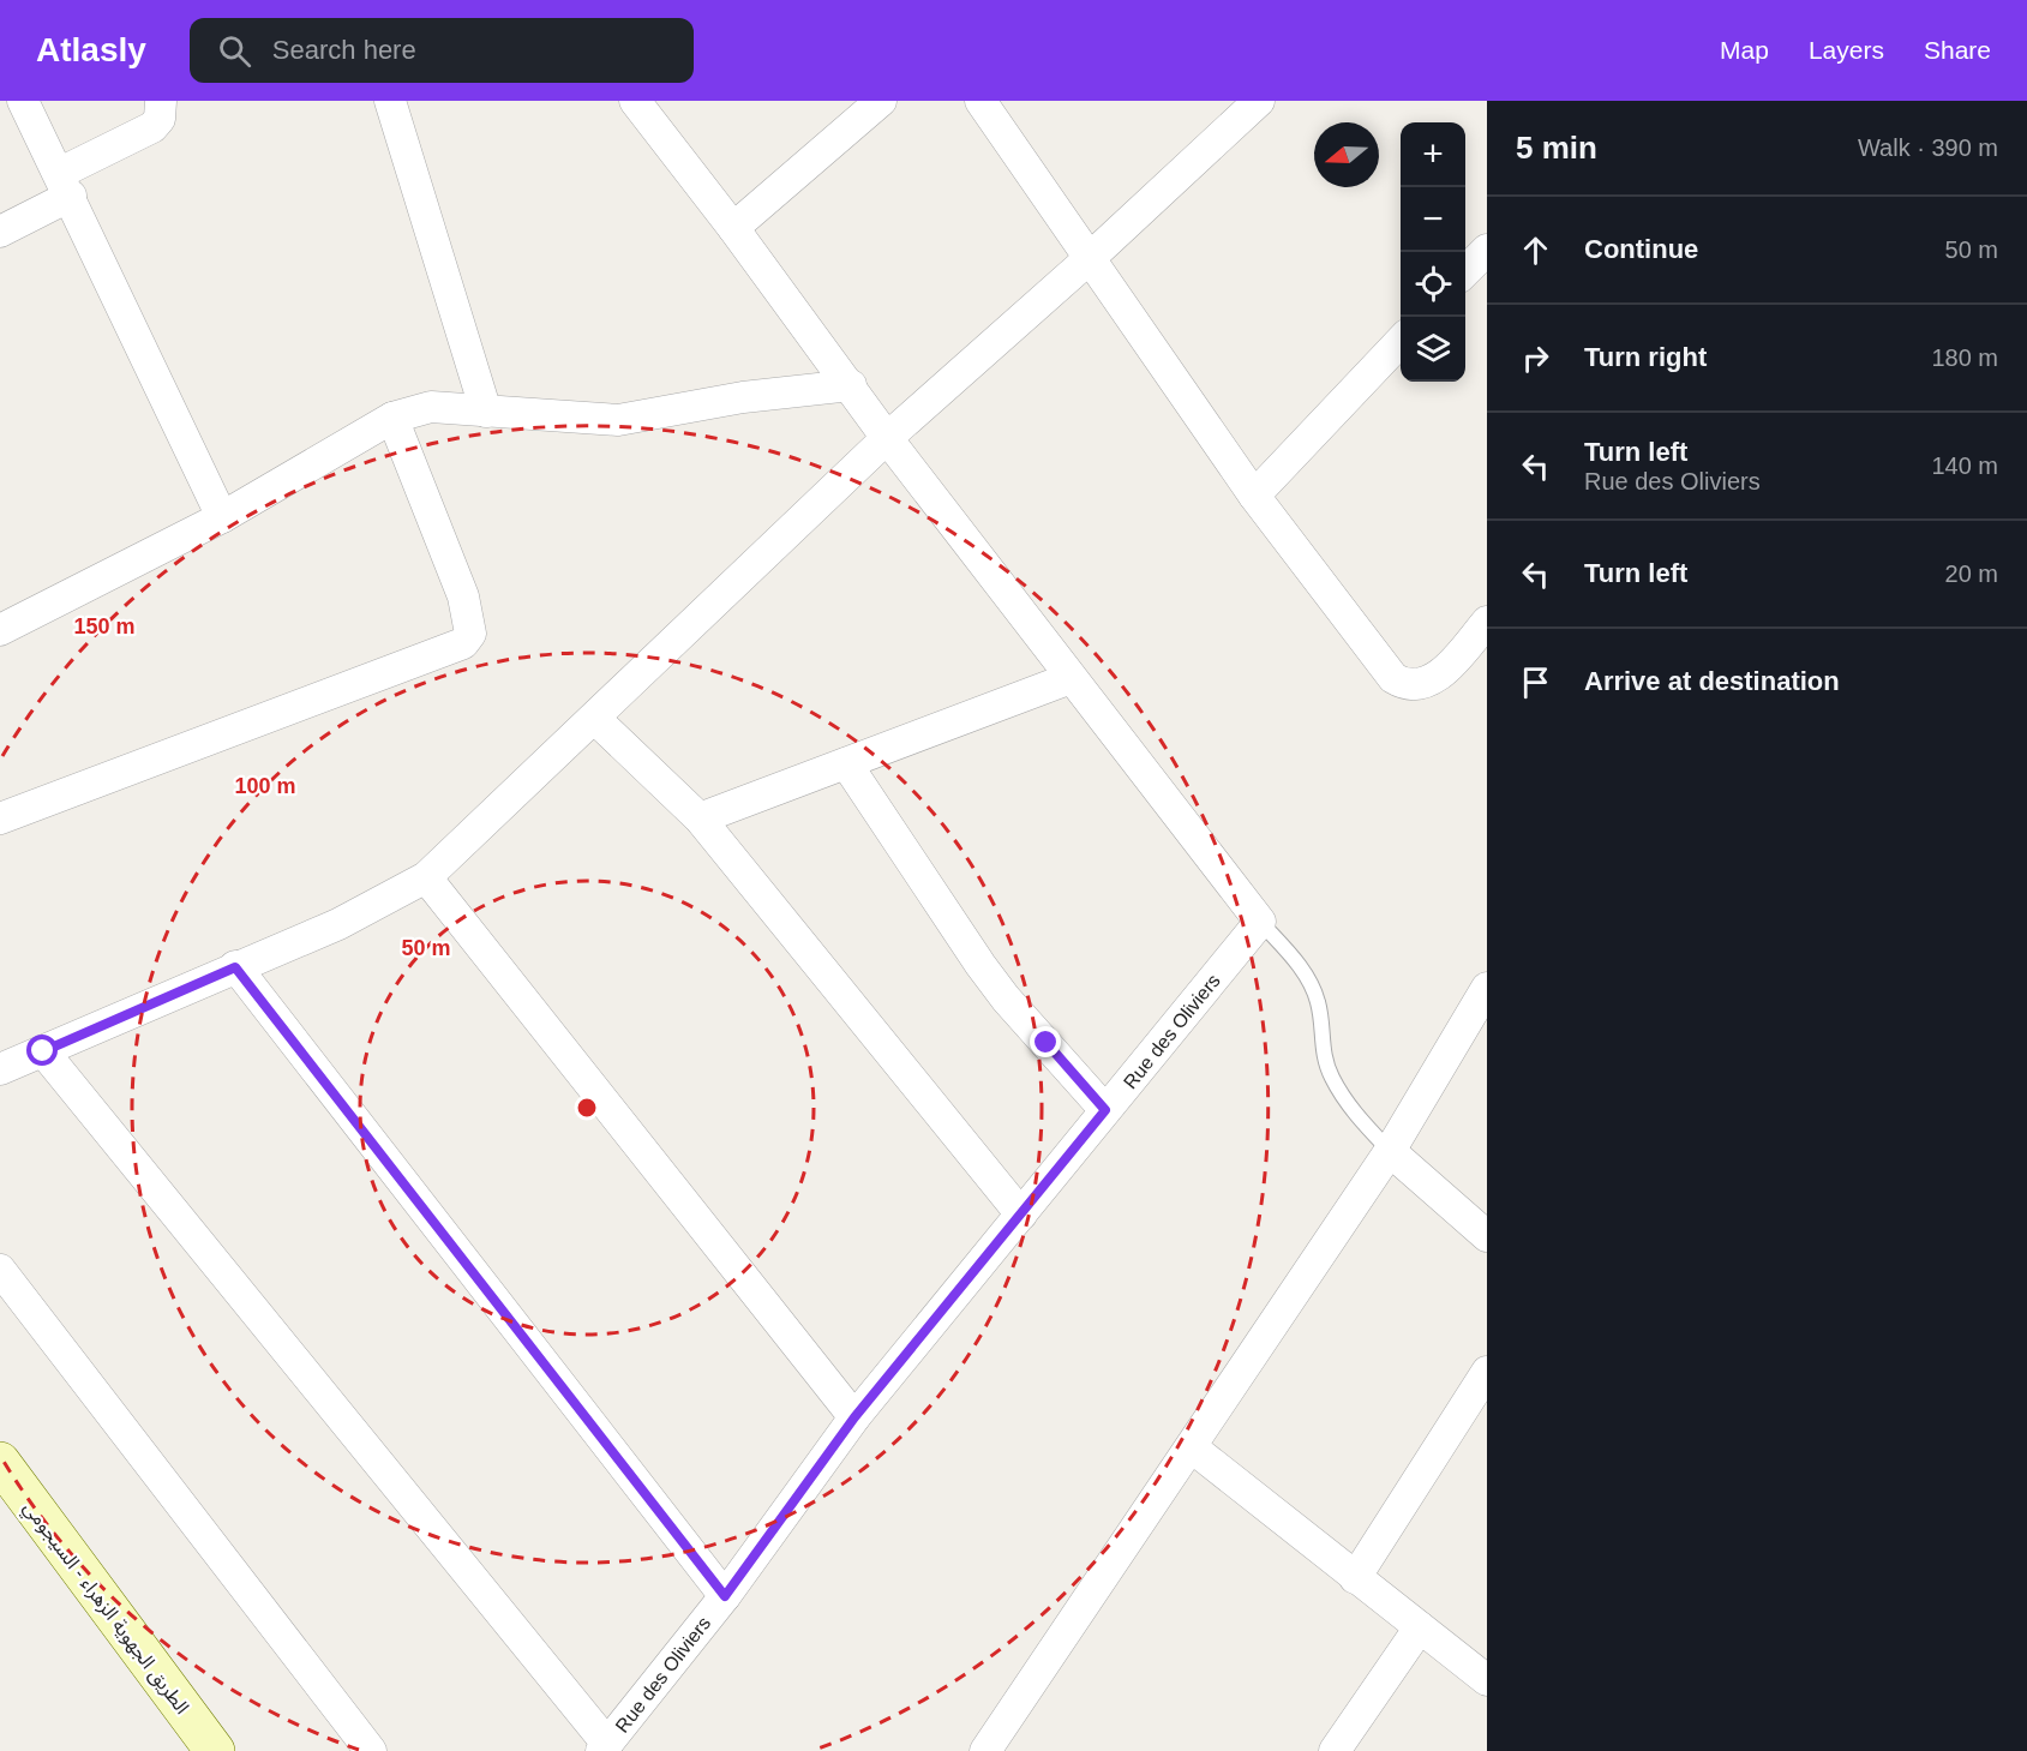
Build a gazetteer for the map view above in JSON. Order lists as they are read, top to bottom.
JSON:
{
  "streets": {
    "main road": ["الطريق الجهوية الزهراء - السيجومي"],
    "street": ["Rue des Oliviers"]
  },
  "north": "left",
  "page": {
    "header": "Atlasly",
    "search": "Search here",
    "nav": ["Map", "Layers", "Share"],
    "heading": ["5 min", "Walk · 390 m"],
    "map_buttons": ["+", "−"],
    "list": [
      ["Continue", "50 m"],
      ["Turn right", "180 m"],
      ["Turn left", "Rue des Oliviers", "140 m"],
      ["Turn left", "20 m"],
      "Arrive at destination"
    ]
  },
  "rings": ["150 m", "100 m", "50 m"]
}
